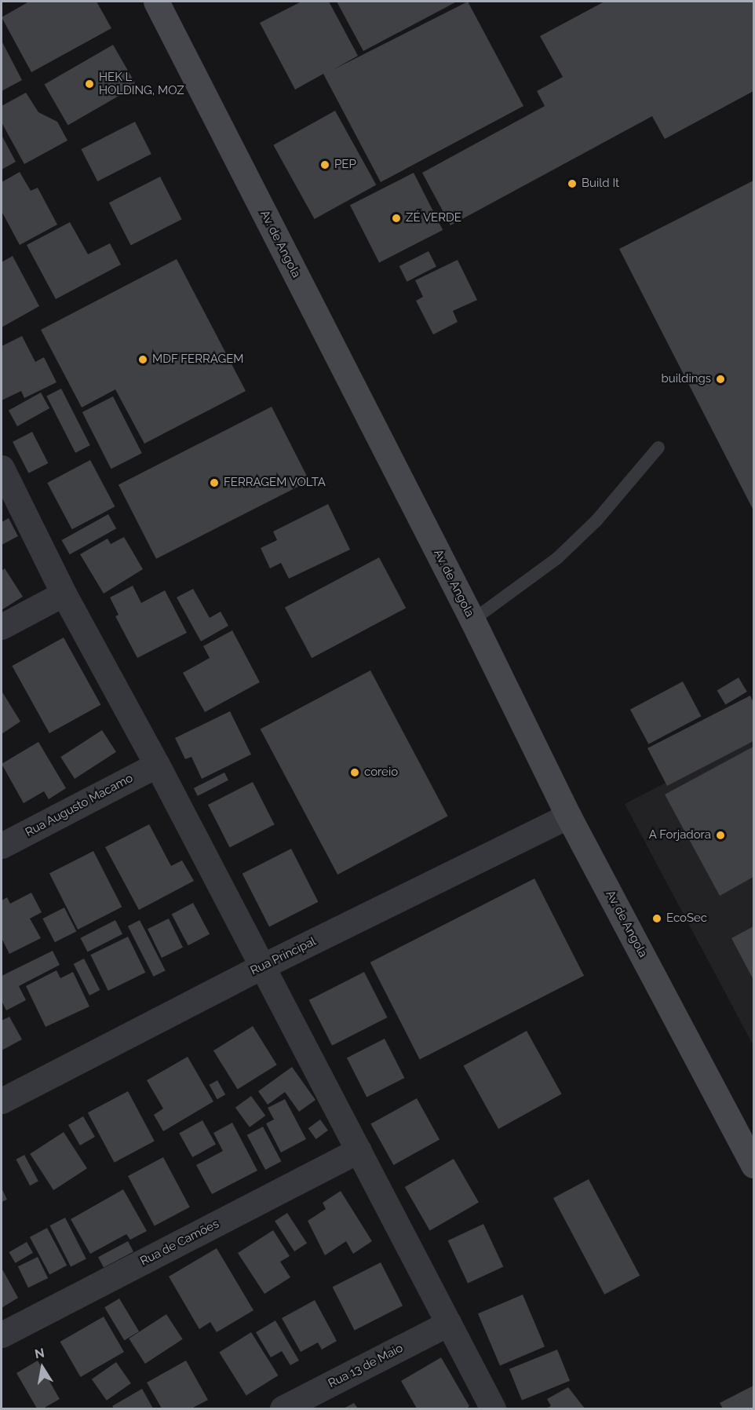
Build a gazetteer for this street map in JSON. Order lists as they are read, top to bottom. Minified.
{"streets":{"main road":["Av. de Angola"],"street":["Rua Augusto Macamo","Rua Principal","Rua de Camões","Rua 13 de Maio"]},"crossings":[["Av. de Angola","Rua Principal"]],"places":["HEK L HOLDING, MOZ","PEP","Build It","ZÉ VERDE","MDF FERRAGEM","buildings","FERRAGEM VOLTA","coreio","A Forjadora","EcoSec"],"north":"top"}
